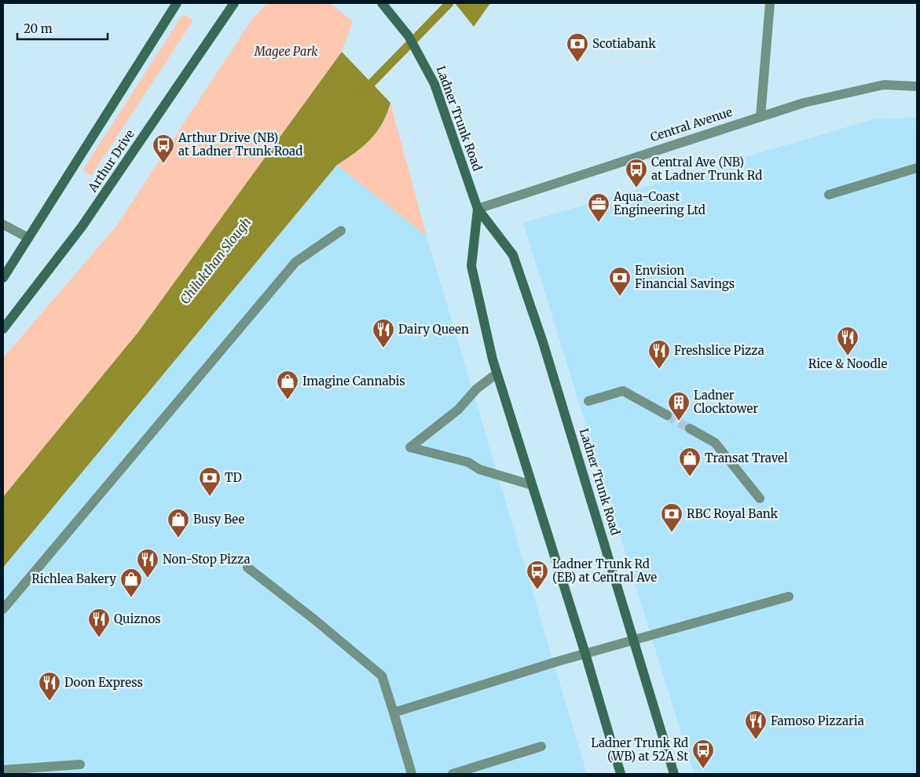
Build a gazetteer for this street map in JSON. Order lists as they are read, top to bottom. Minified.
{"streets":{"main road":["Ladner Trunk Road","Arthur Drive"],"street":["Central Avenue"]},"crossings":[["Ladner Trunk Road","Central Avenue"]],"water":["Chilukthan Slough"],"parks":["Magee Park"],"places":{"bank":["Scotiabank","Envision Financial Savings","TD","RBC Royal Bank"],"bus stop":["Arthur Drive (NB) at Ladner Trunk Road","Central Ave (NB) at Ladner Trunk Rd","Ladner Trunk Rd (EB) at Central Ave","Ladner Trunk Rd (WB) at 52A St"],"office":["Aqua-Coast Engineering Ltd"],"restaurant":["Dairy Queen","Rice & Noodle","Freshslice Pizza","Non-Stop Pizza","Quiznos","Doon Express","Famoso Pizzaria"],"shop":["Imagine Cannabis","Transat Travel","Busy Bee","Richlea Bakery"],"building":["Ladner Clocktower"]},"scale_bar":"20 m"}
